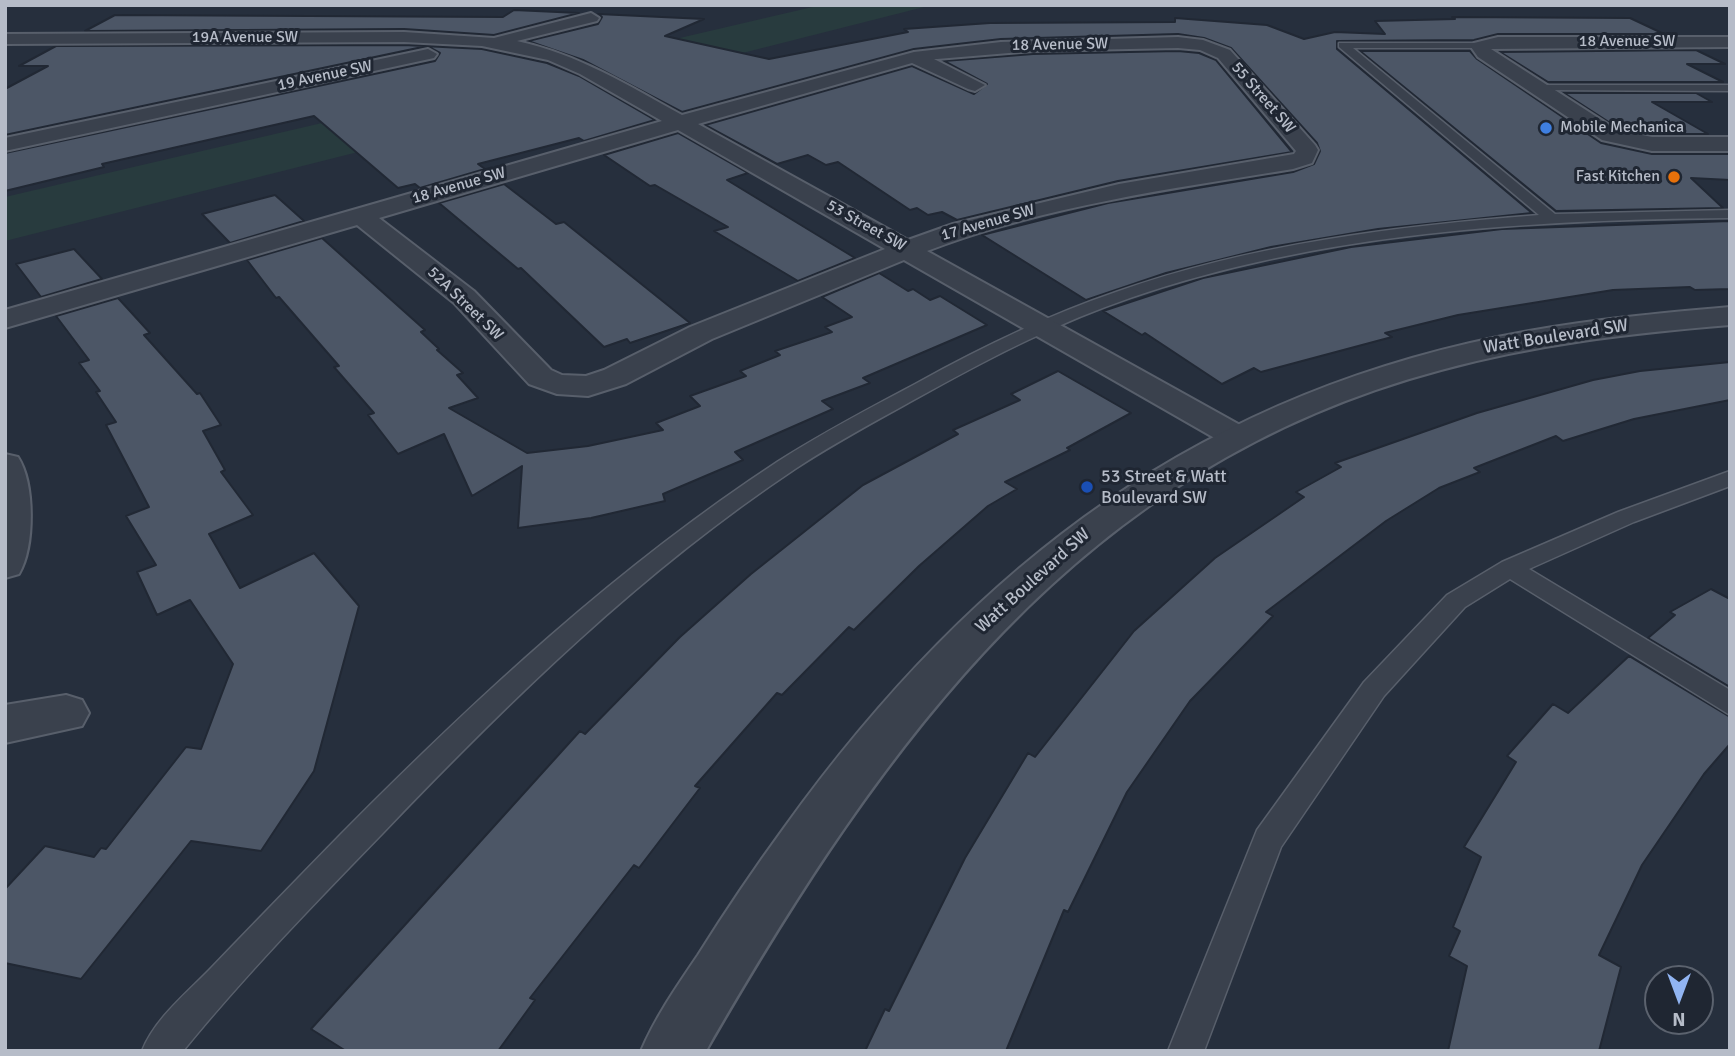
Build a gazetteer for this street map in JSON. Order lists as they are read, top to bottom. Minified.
{"streets":{"street":["19A Avenue SW","18 Avenue SW","19 Avenue SW","55 Street SW","17 Avenue SW","53 Street SW","52A Street SW","Watt Boulevard SW"]},"crossings":[["19A Avenue SW","19 Avenue SW"],["19A Avenue SW","53 Street SW"],["18 Avenue SW","55 Street SW"],["18 Avenue SW","53 Street SW"],["18 Avenue SW","52A Street SW"],["19 Avenue SW","53 Street SW"],["55 Street SW","17 Avenue SW"],["17 Avenue SW","53 Street SW"],["17 Avenue SW","52A Street SW"],["53 Street SW","Watt Boulevard SW"]],"places":["Mobile Mechanica","Fast Kitchen","53 Street & Watt Boulevard SW"],"north":"bottom"}
